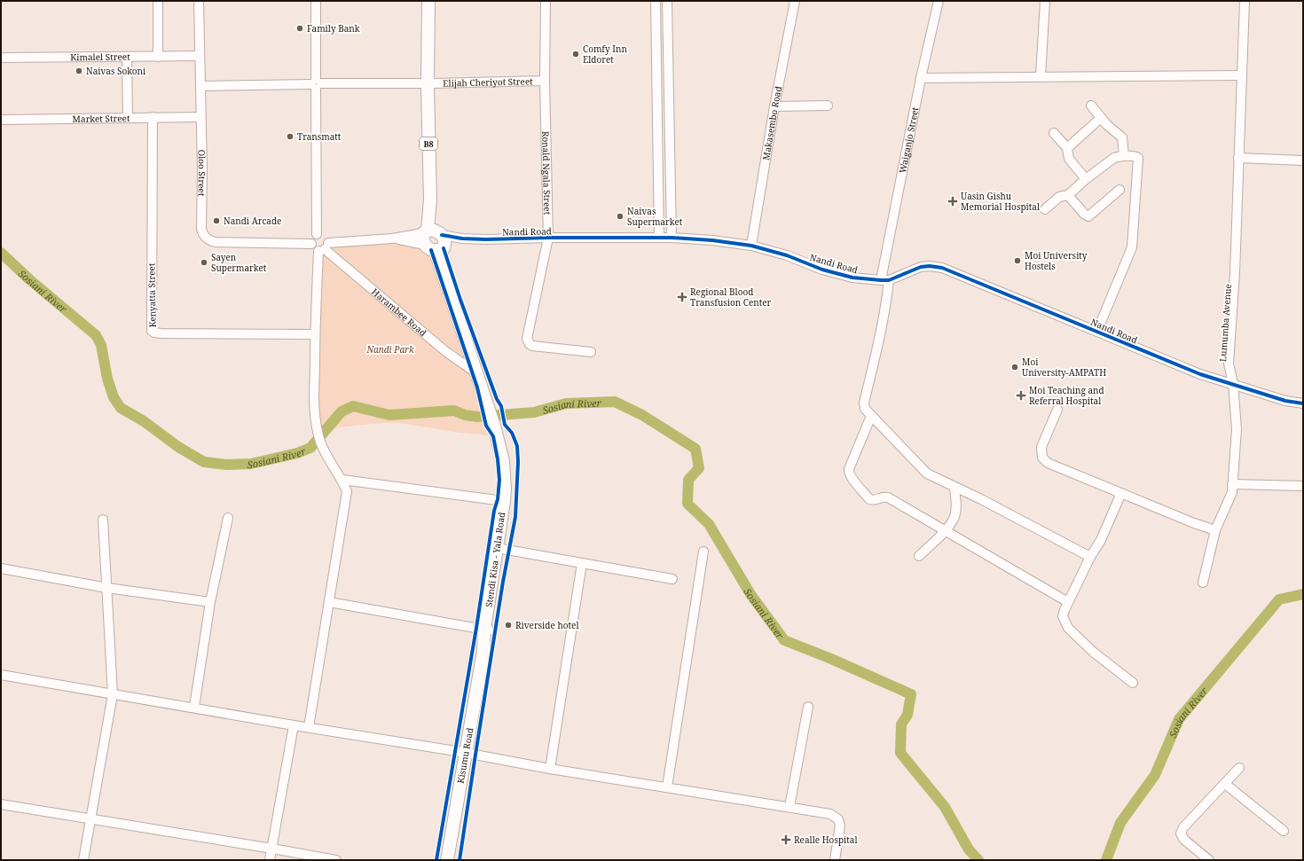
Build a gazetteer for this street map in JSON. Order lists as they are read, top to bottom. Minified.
{"streets":{"highway":["B8","Stendi Kisa - Yala Road","Kisumu Road"],"street":["Kimalel Street","Elijah Cheriyot Street","Market Street","Makasembo Road","Waiganjo Street","Oloo Street","Ronald Ngala Street","Nandi Road","Kenyatta Street","Harambee Road","Lumumba Avenue"]},"crossings":[["Kimalel Street","Oloo Street"],["Elijah Cheriyot Street","Oloo Street"],["Elijah Cheriyot Street","Ronald Ngala Street"],["Elijah Cheriyot Street","Stendi Kisa - Yala Road"],["Market Street","Oloo Street"],["Market Street","Kenyatta Street"],["Makasembo Road","Nandi Road"],["Waiganjo Street","Nandi Road"],["B8","Nandi Road"],["B8","Harambee Road"],["B8","Stendi Kisa - Yala Road"],["Oloo Street","Nandi Road"],["Oloo Street","Harambee Road"],["Ronald Ngala Street","Nandi Road"],["Nandi Road","Harambee Road"],["Nandi Road","Lumumba Avenue"],["Nandi Road","Stendi Kisa - Yala Road"],["Stendi Kisa - Yala Road","Kisumu Road"]],"water":["Sosiani River"],"parks":["Nandi Park"],"places":{"other":["Family Bank","Comfy Inn Eldoret","Naivas Sokoni","Transmatt","Naivas Supermarket","Nandi Arcade","Moi University Hostels","Sayen Supermarket","Moi University-AMPATH","Riverside hotel"],"health":["Uasin Gishu Memorial Hospital","Regional Blood Transfusion Center","Moi Teaching and Referral Hospital","Realle Hospital"]}}
